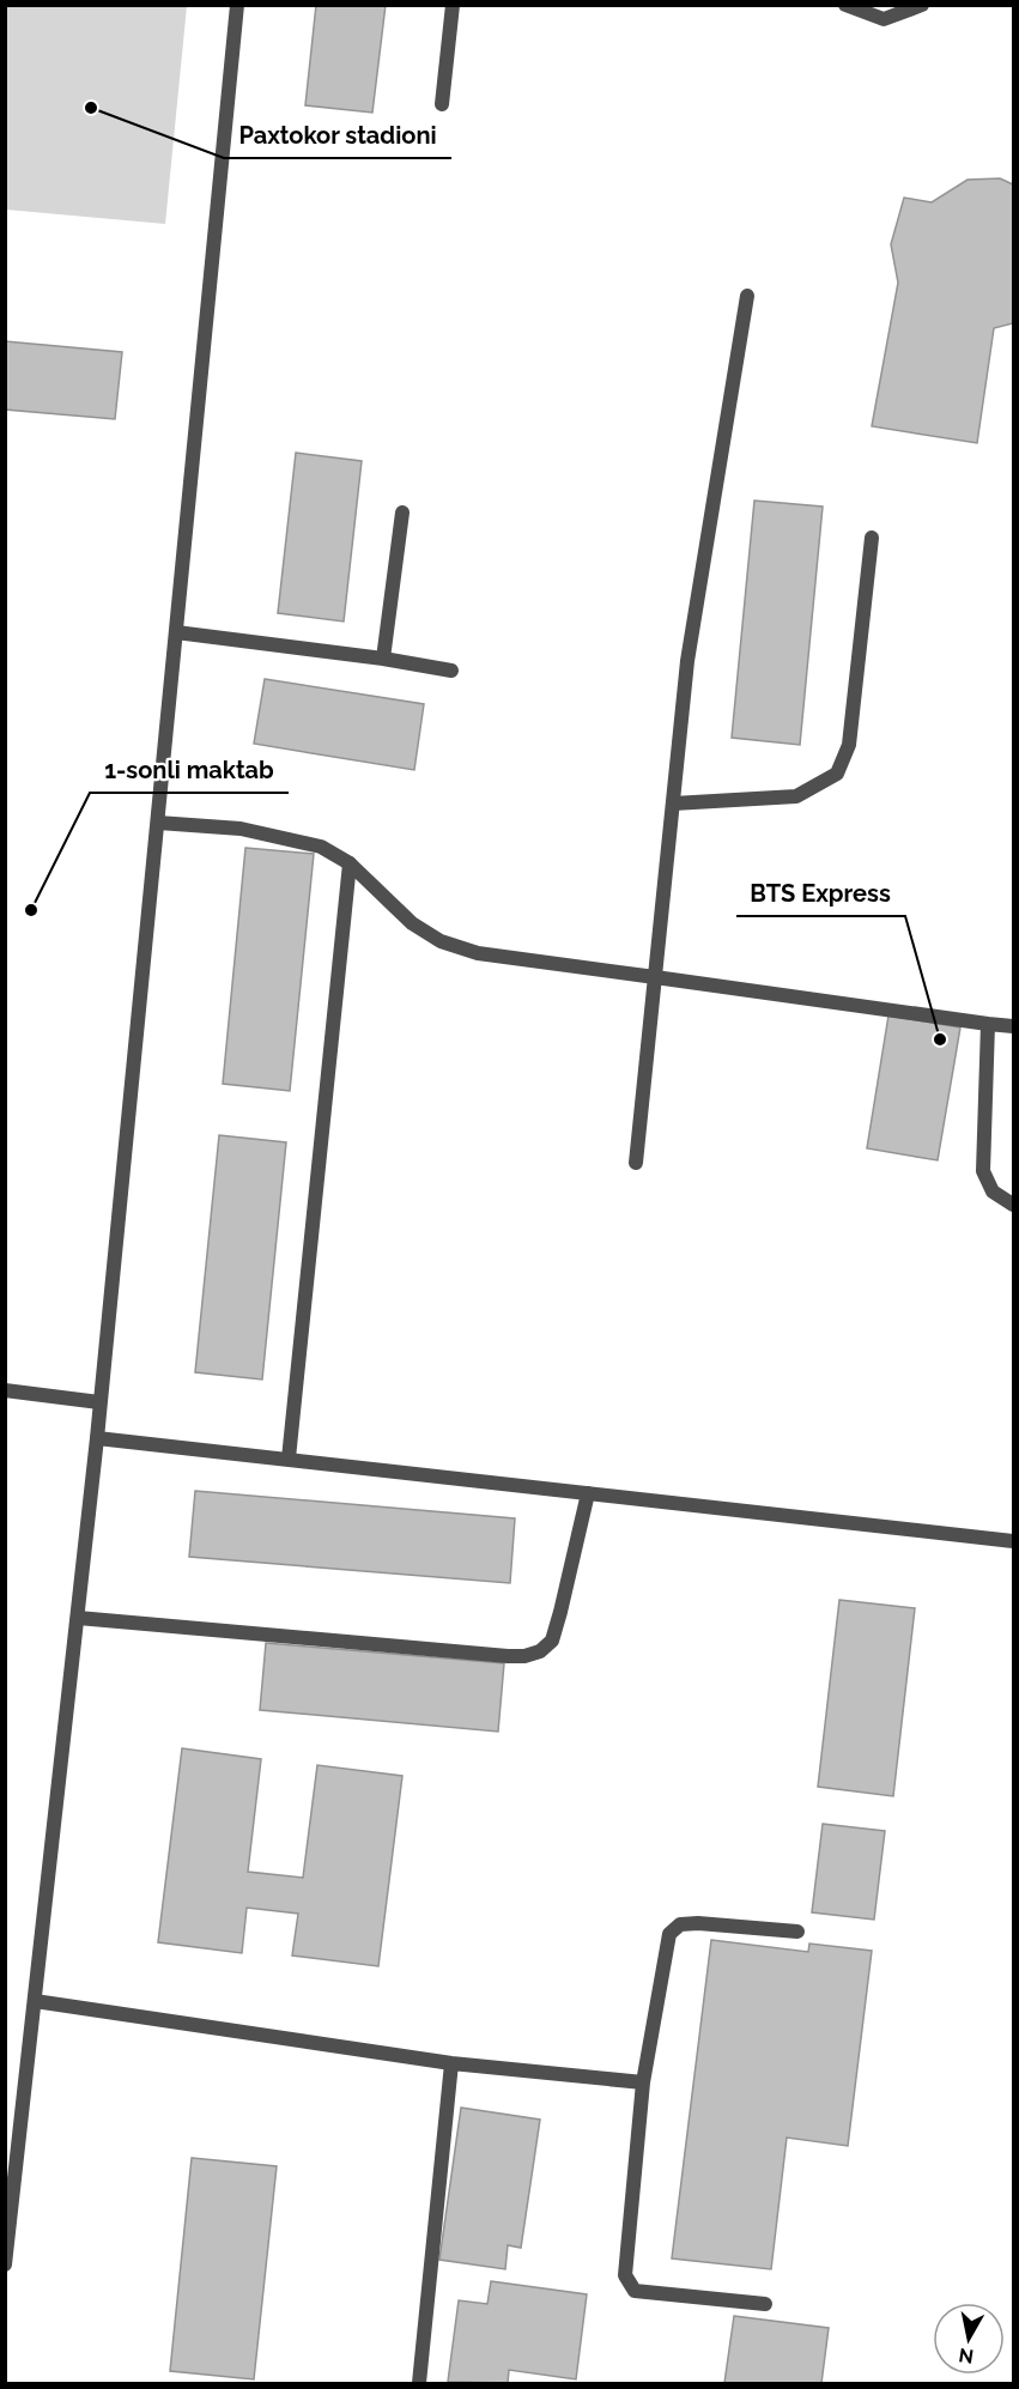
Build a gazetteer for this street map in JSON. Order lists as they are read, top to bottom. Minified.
{"places":["Paxtokor stadioni","1-sonli maktab","BTS Express"],"north":"bottom"}
